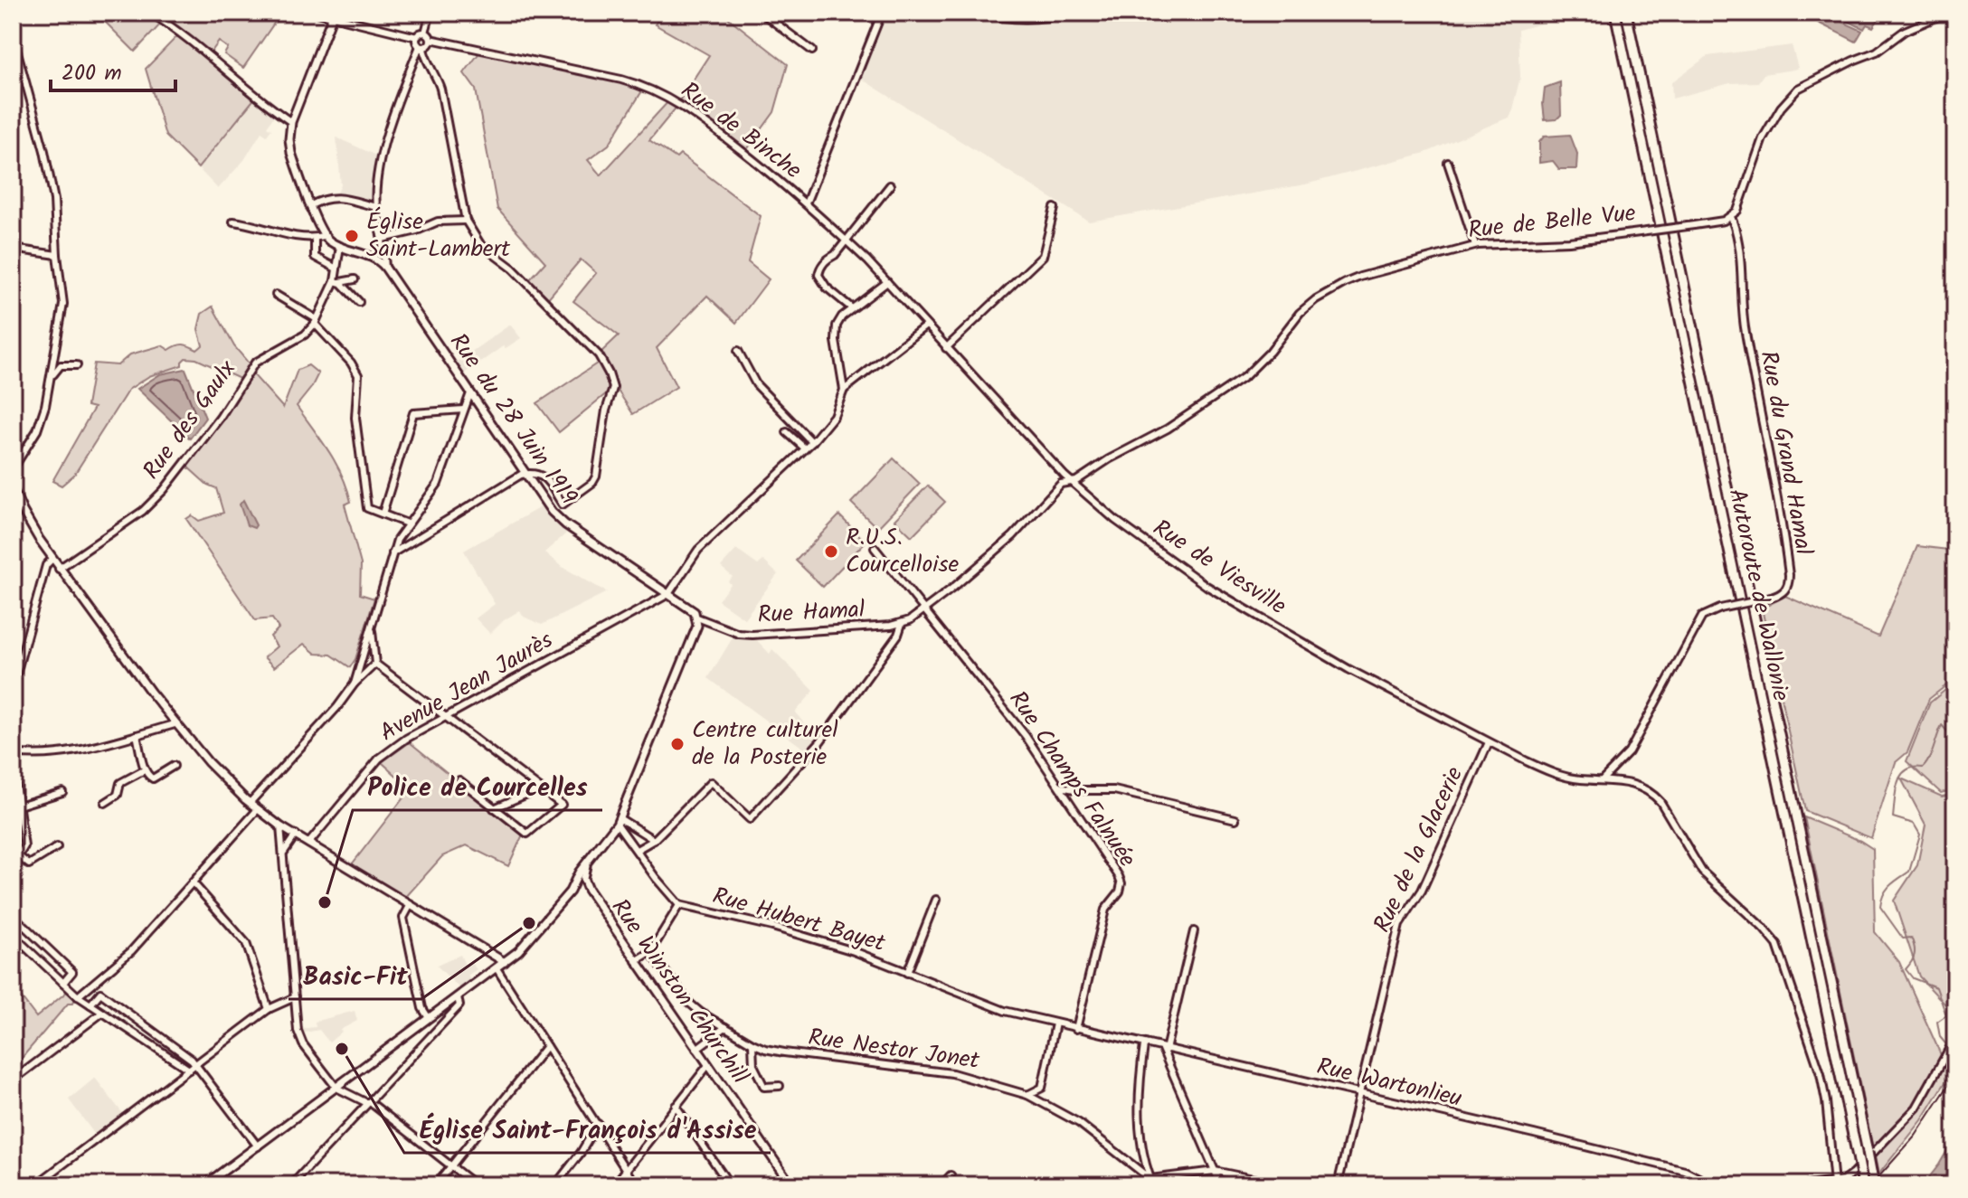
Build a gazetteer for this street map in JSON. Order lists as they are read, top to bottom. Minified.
{"streets":{"highway":["Autoroute de Wallonie"],"main road":["Rue du 28 Juin 1919","Rue Winston Churchill"],"street":["Rue de Binche","Rue de Belle Vue","Rue des Gaulx","Rue du Grand Hamal","Rue de Viesville","Rue Hamal","Avenue Jean Jaurès","Rue Champs Falnuée","Rue de la Glacerie","Rue Hubert Bayet","Rue Nestor Jonet","Rue Wartonlieu"]},"crossings":[["Rue de Binche","Rue de Viesville"],["Rue de Belle Vue","Rue du Grand Hamal"],["Rue de Belle Vue","Rue de Viesville"],["Rue de Belle Vue","Rue Hamal"],["Rue du 28 Juin 1919","Rue Hamal"],["Rue du 28 Juin 1919","Avenue Jean Jaurès"],["Rue du Grand Hamal","Rue de Viesville"],["Rue de Viesville","Rue Hamal"],["Rue de Viesville","Rue de la Glacerie"],["Rue Hamal","Rue Champs Falnuée"],["Rue Champs Falnuée","Rue Wartonlieu"],["Rue de la Glacerie","Rue Wartonlieu"],["Rue Hubert Bayet","Rue Wartonlieu"]],"places":["Église Saint-Lambert","R.U.S. Courcelloise","Centre culturel de la Posterie","Police de Courcelles","Basic-Fit","Église Saint-François d'Assise"],"scale_bar":"200 m"}
